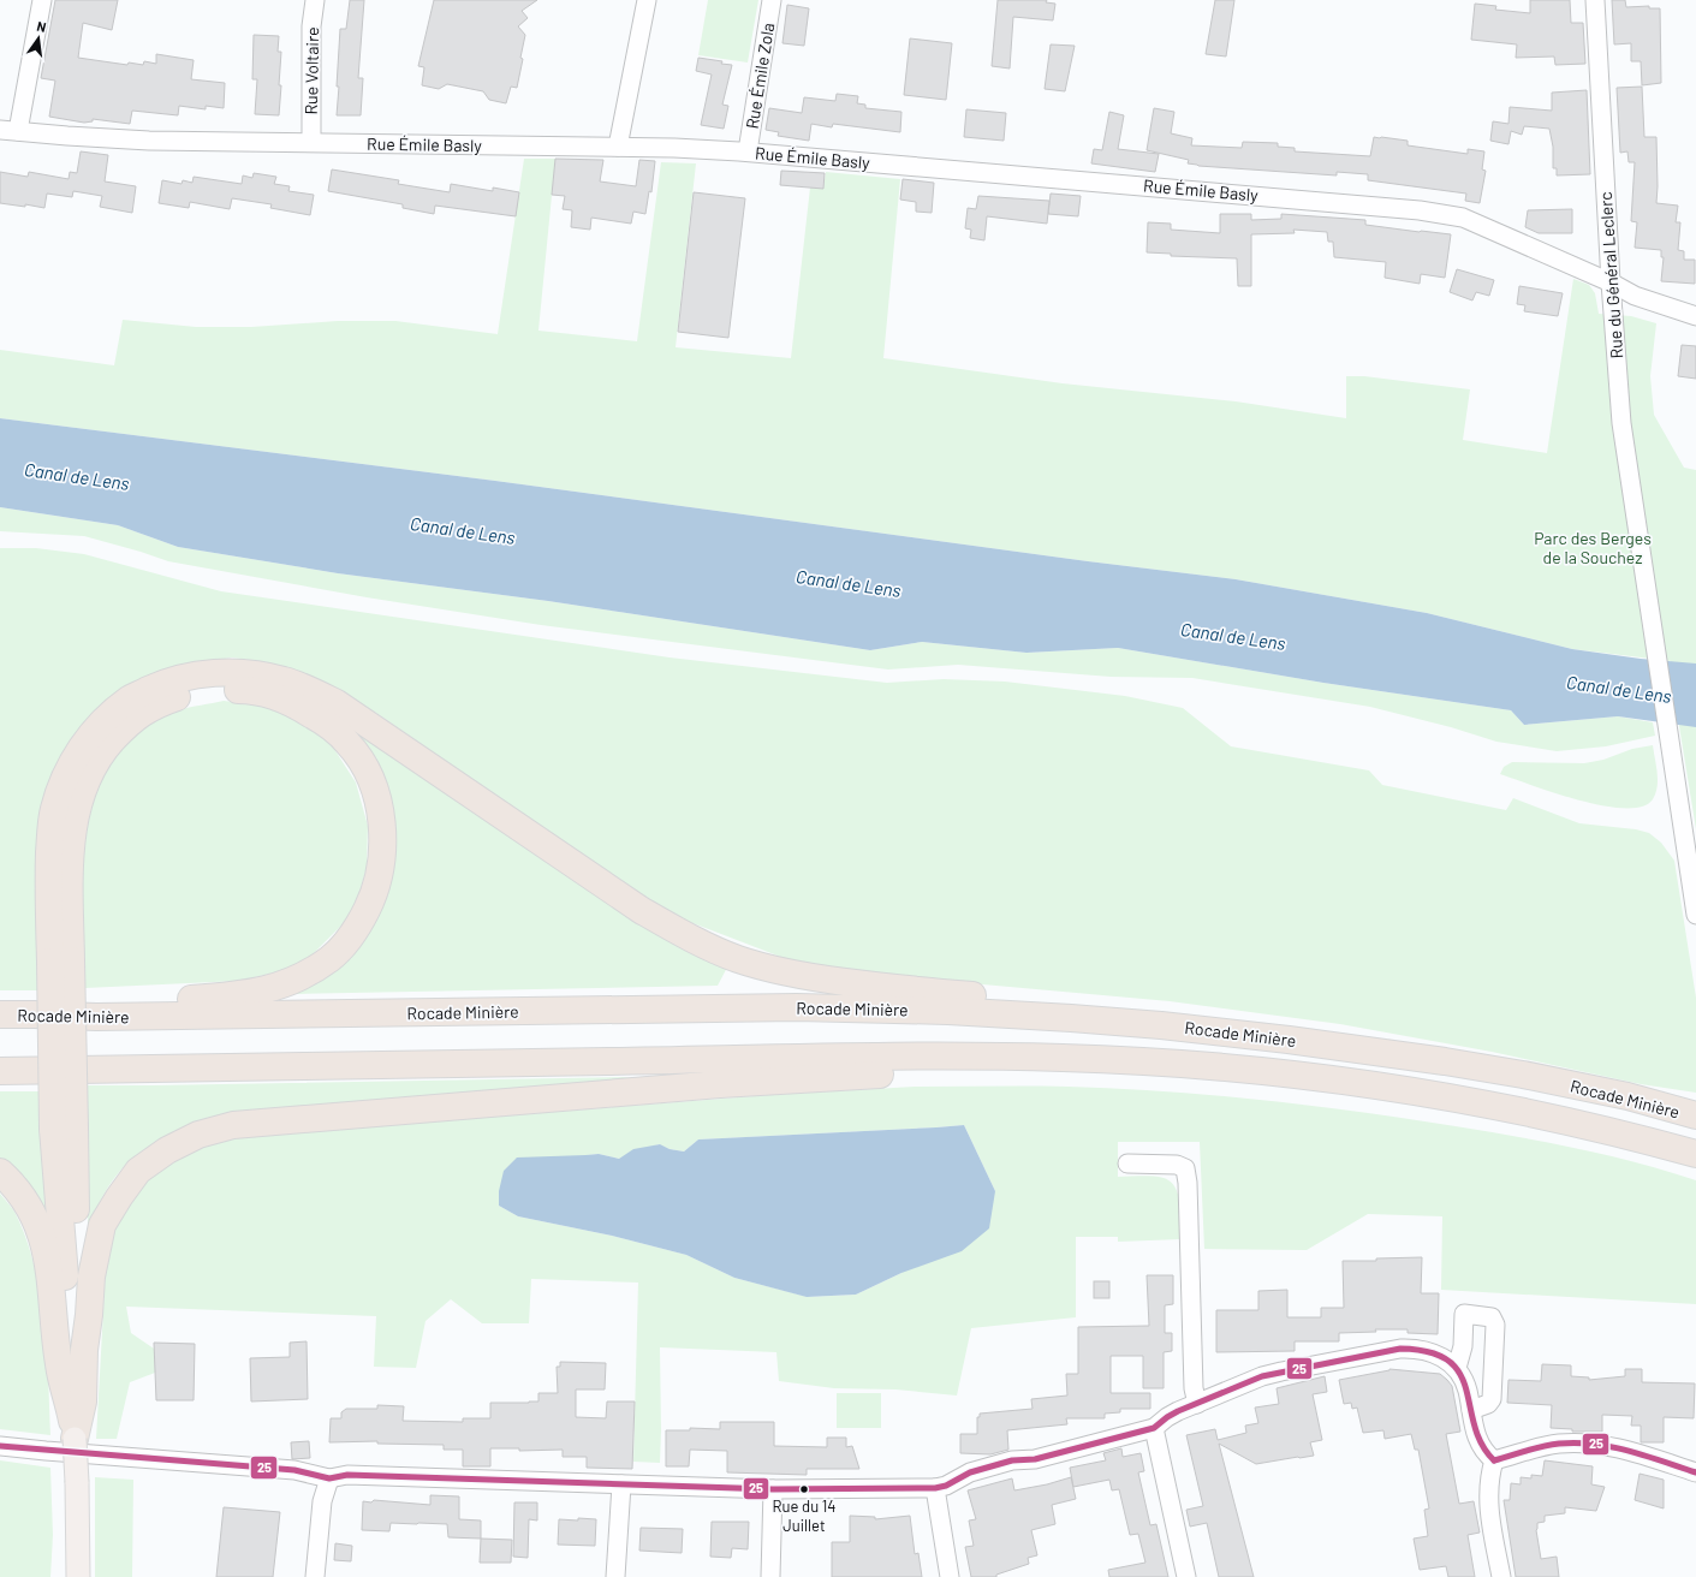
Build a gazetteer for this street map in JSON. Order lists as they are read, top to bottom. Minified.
{"streets":{"highway":["Rocade Minière"],"street":["Rue Voltaire","Rue Émile Zola","Rue Émile Basly","Rue du Général Leclerc"]},"crossings":[["Rue Voltaire","Rue Émile Basly"],["Rue Émile Zola","Rue Émile Basly"],["Rue Émile Basly","Rue du Général Leclerc"]],"water":["Canal de Lens"],"parks":["Parc des Berges de la Souchez"],"places":["Rue du 14 Juillet"],"lines":["transit line 25"],"north":"top"}
